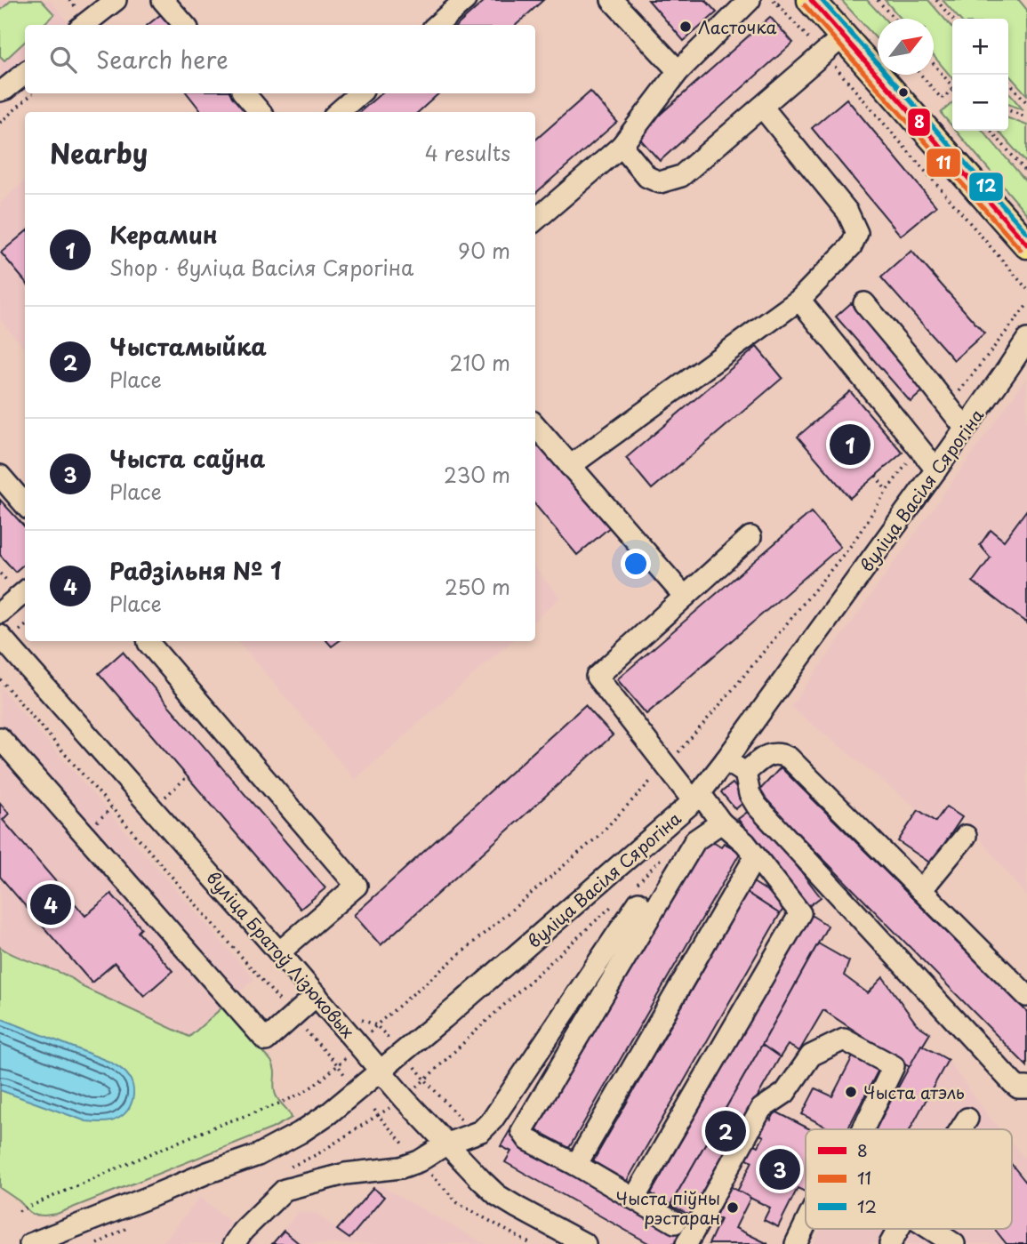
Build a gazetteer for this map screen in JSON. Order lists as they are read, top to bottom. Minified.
{"streets":{"street":["вуліца Васіля Сярогіна","вуліца Братоў Лізюковых"]},"crossings":[["вуліца Васіля Сярогіна","вуліца Братоў Лізюковых"]],"places":["Ласточка","Чыста атэль","Чыста піўны рэстаран"],"lines":["transit line 8","transit line 12","transit line 11"],"legend":["8","11","12"],"north":"top right","page":{"map_buttons":["+","−"],"search":"Search here","heading":["Nearby","4 results"],"list":[{"mark":"1","name":"Керамин","note":"Shop · вуліца Васіля Сярогіна","value":"90 m"},{"mark":"2","name":"Чыстамыйка","note":"Place","value":"210 m"},{"mark":"3","name":"Чыста саўна","note":"Place","value":"230 m"},{"mark":"4","name":"Радзільня № 1","note":"Place","value":"250 m"}],"pins":["1","4","2","3"]}}
